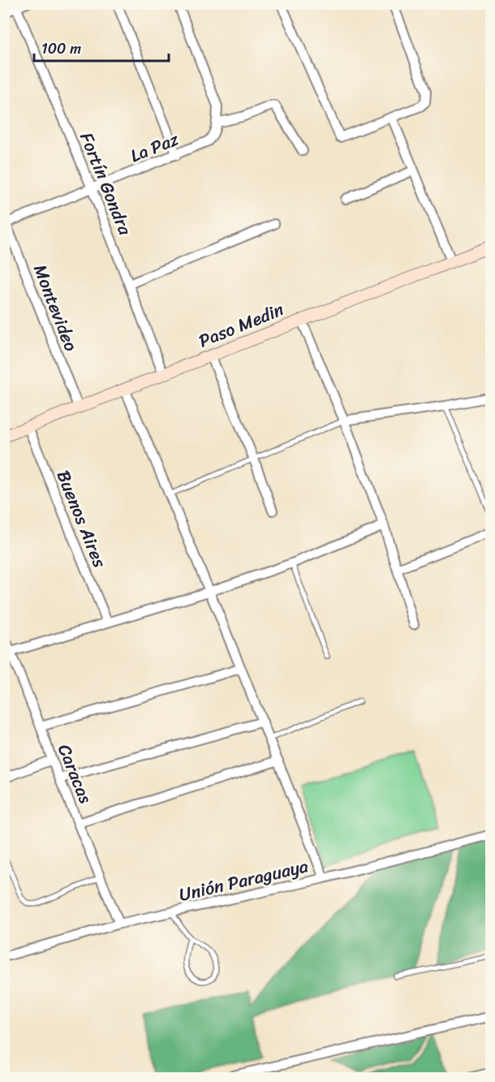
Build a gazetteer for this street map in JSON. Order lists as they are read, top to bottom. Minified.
{"streets":{"street":["La Paz","Fortín Gondra","Montevideo","Paso Medin","Buenos Aires","Caracas","Unión Paraguaya"]},"crossings":[["La Paz","Fortín Gondra"],["La Paz","Montevideo"],["Fortín Gondra","Paso Medin"],["Montevideo","Paso Medin"],["Paso Medin","Buenos Aires"],["Caracas","Unión Paraguaya"]],"scale_bar":"100 m"}
